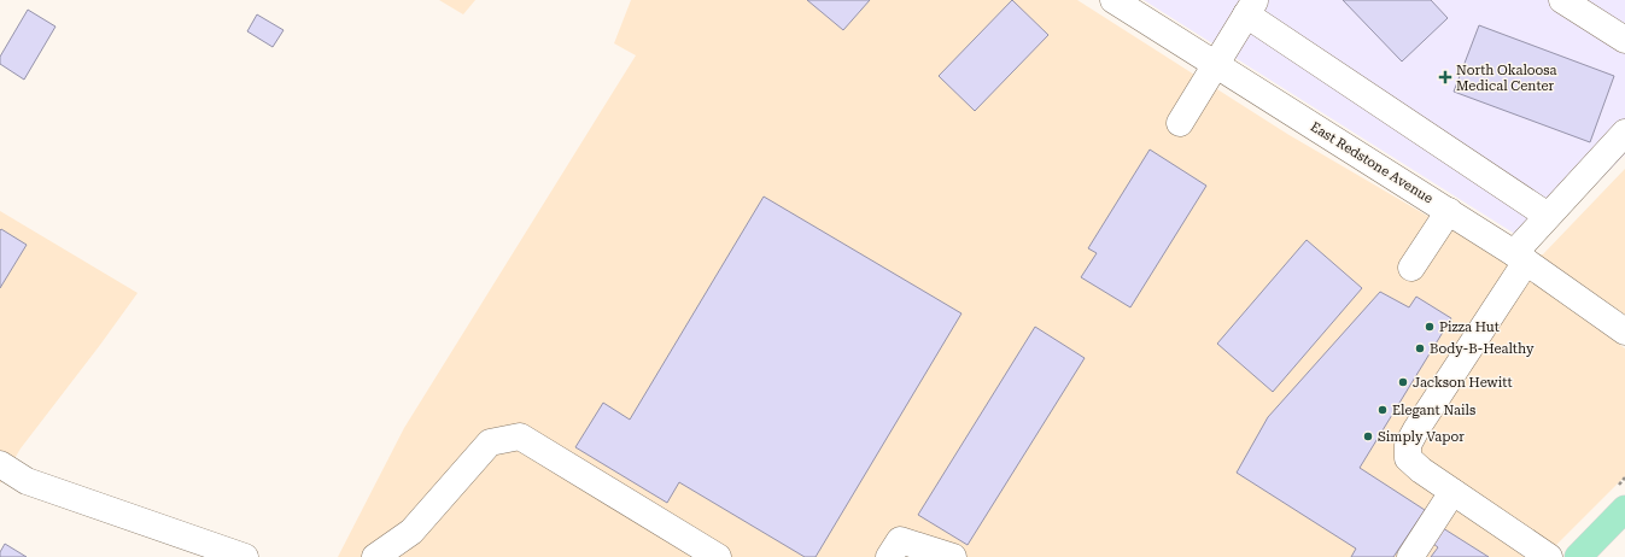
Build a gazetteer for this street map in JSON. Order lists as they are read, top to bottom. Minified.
{"streets":{"street":["East Redstone Avenue"]},"places":{"health":["North Okaloosa Medical Center"],"other":["Pizza Hut","Body-B-Healthy","Jackson Hewitt","Elegant Nails","Simply Vapor"]}}
